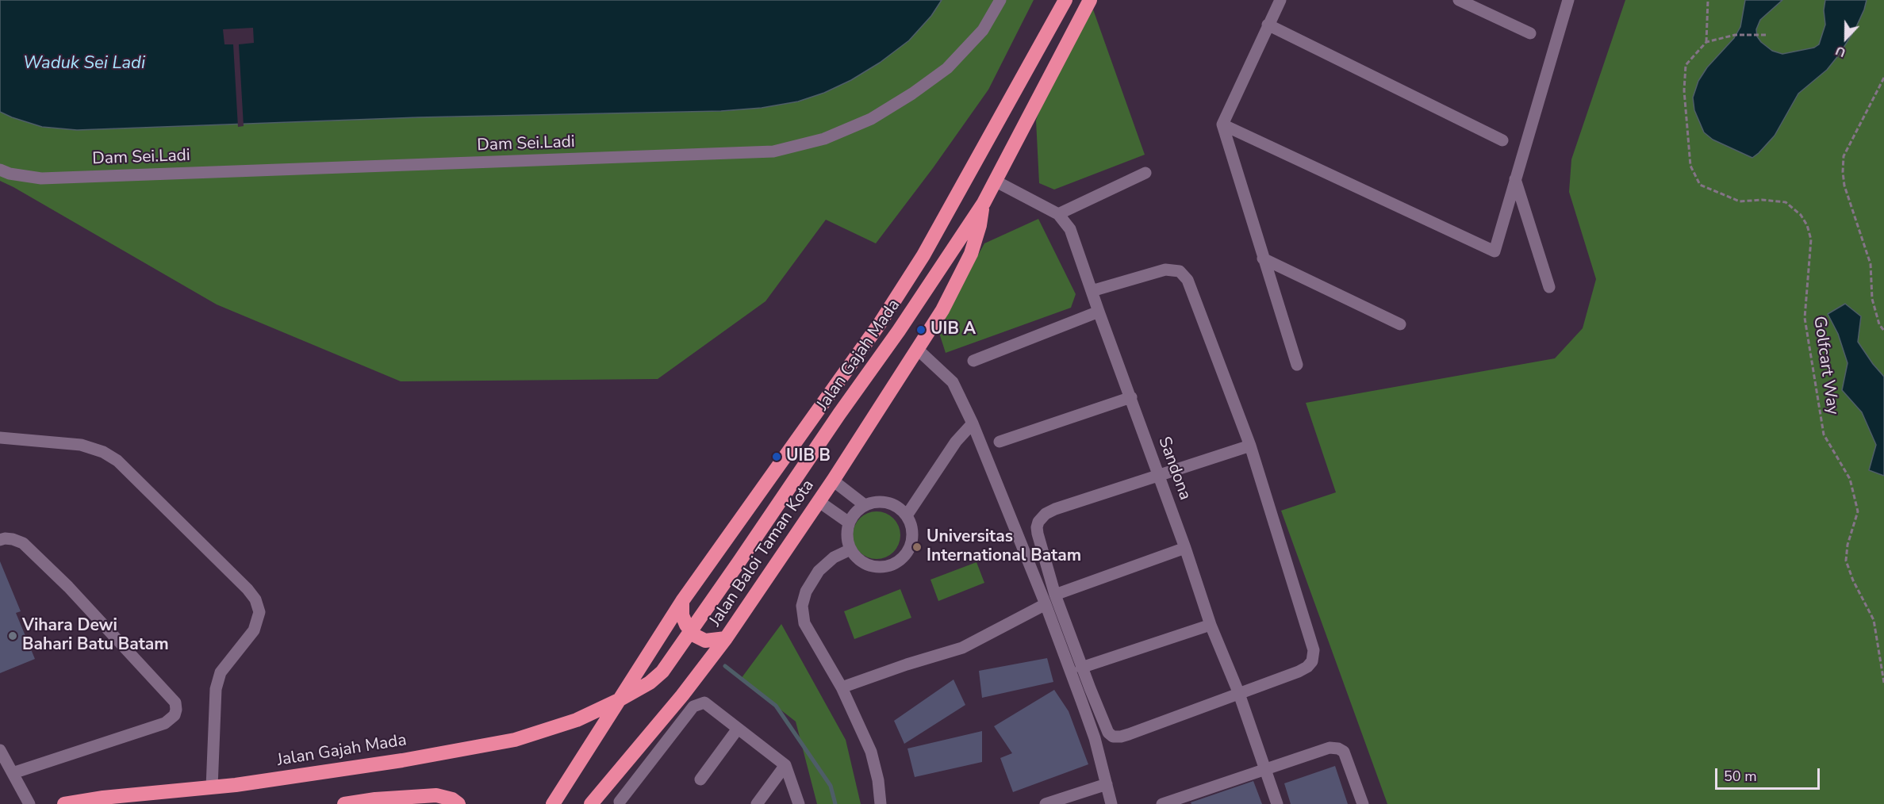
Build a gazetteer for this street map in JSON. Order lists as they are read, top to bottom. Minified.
{"streets":{"highway":["Jalan Gajah Mada","Jalan Baloi Taman Kota"],"street":["Dam Sei.Ladi","Sandona"],"path":["Golfcart Way"]},"crossings":[["Jalan Gajah Mada","Sandona"],["Jalan Gajah Mada","Jalan Baloi Taman Kota"]],"water":["Waduk Sei Ladi"],"places":["UIB A","UIB B","Universitas International Batam","Vihara Dewi Bahari Batu Batam"],"scale_bar":"50 m","north":"bottom"}
